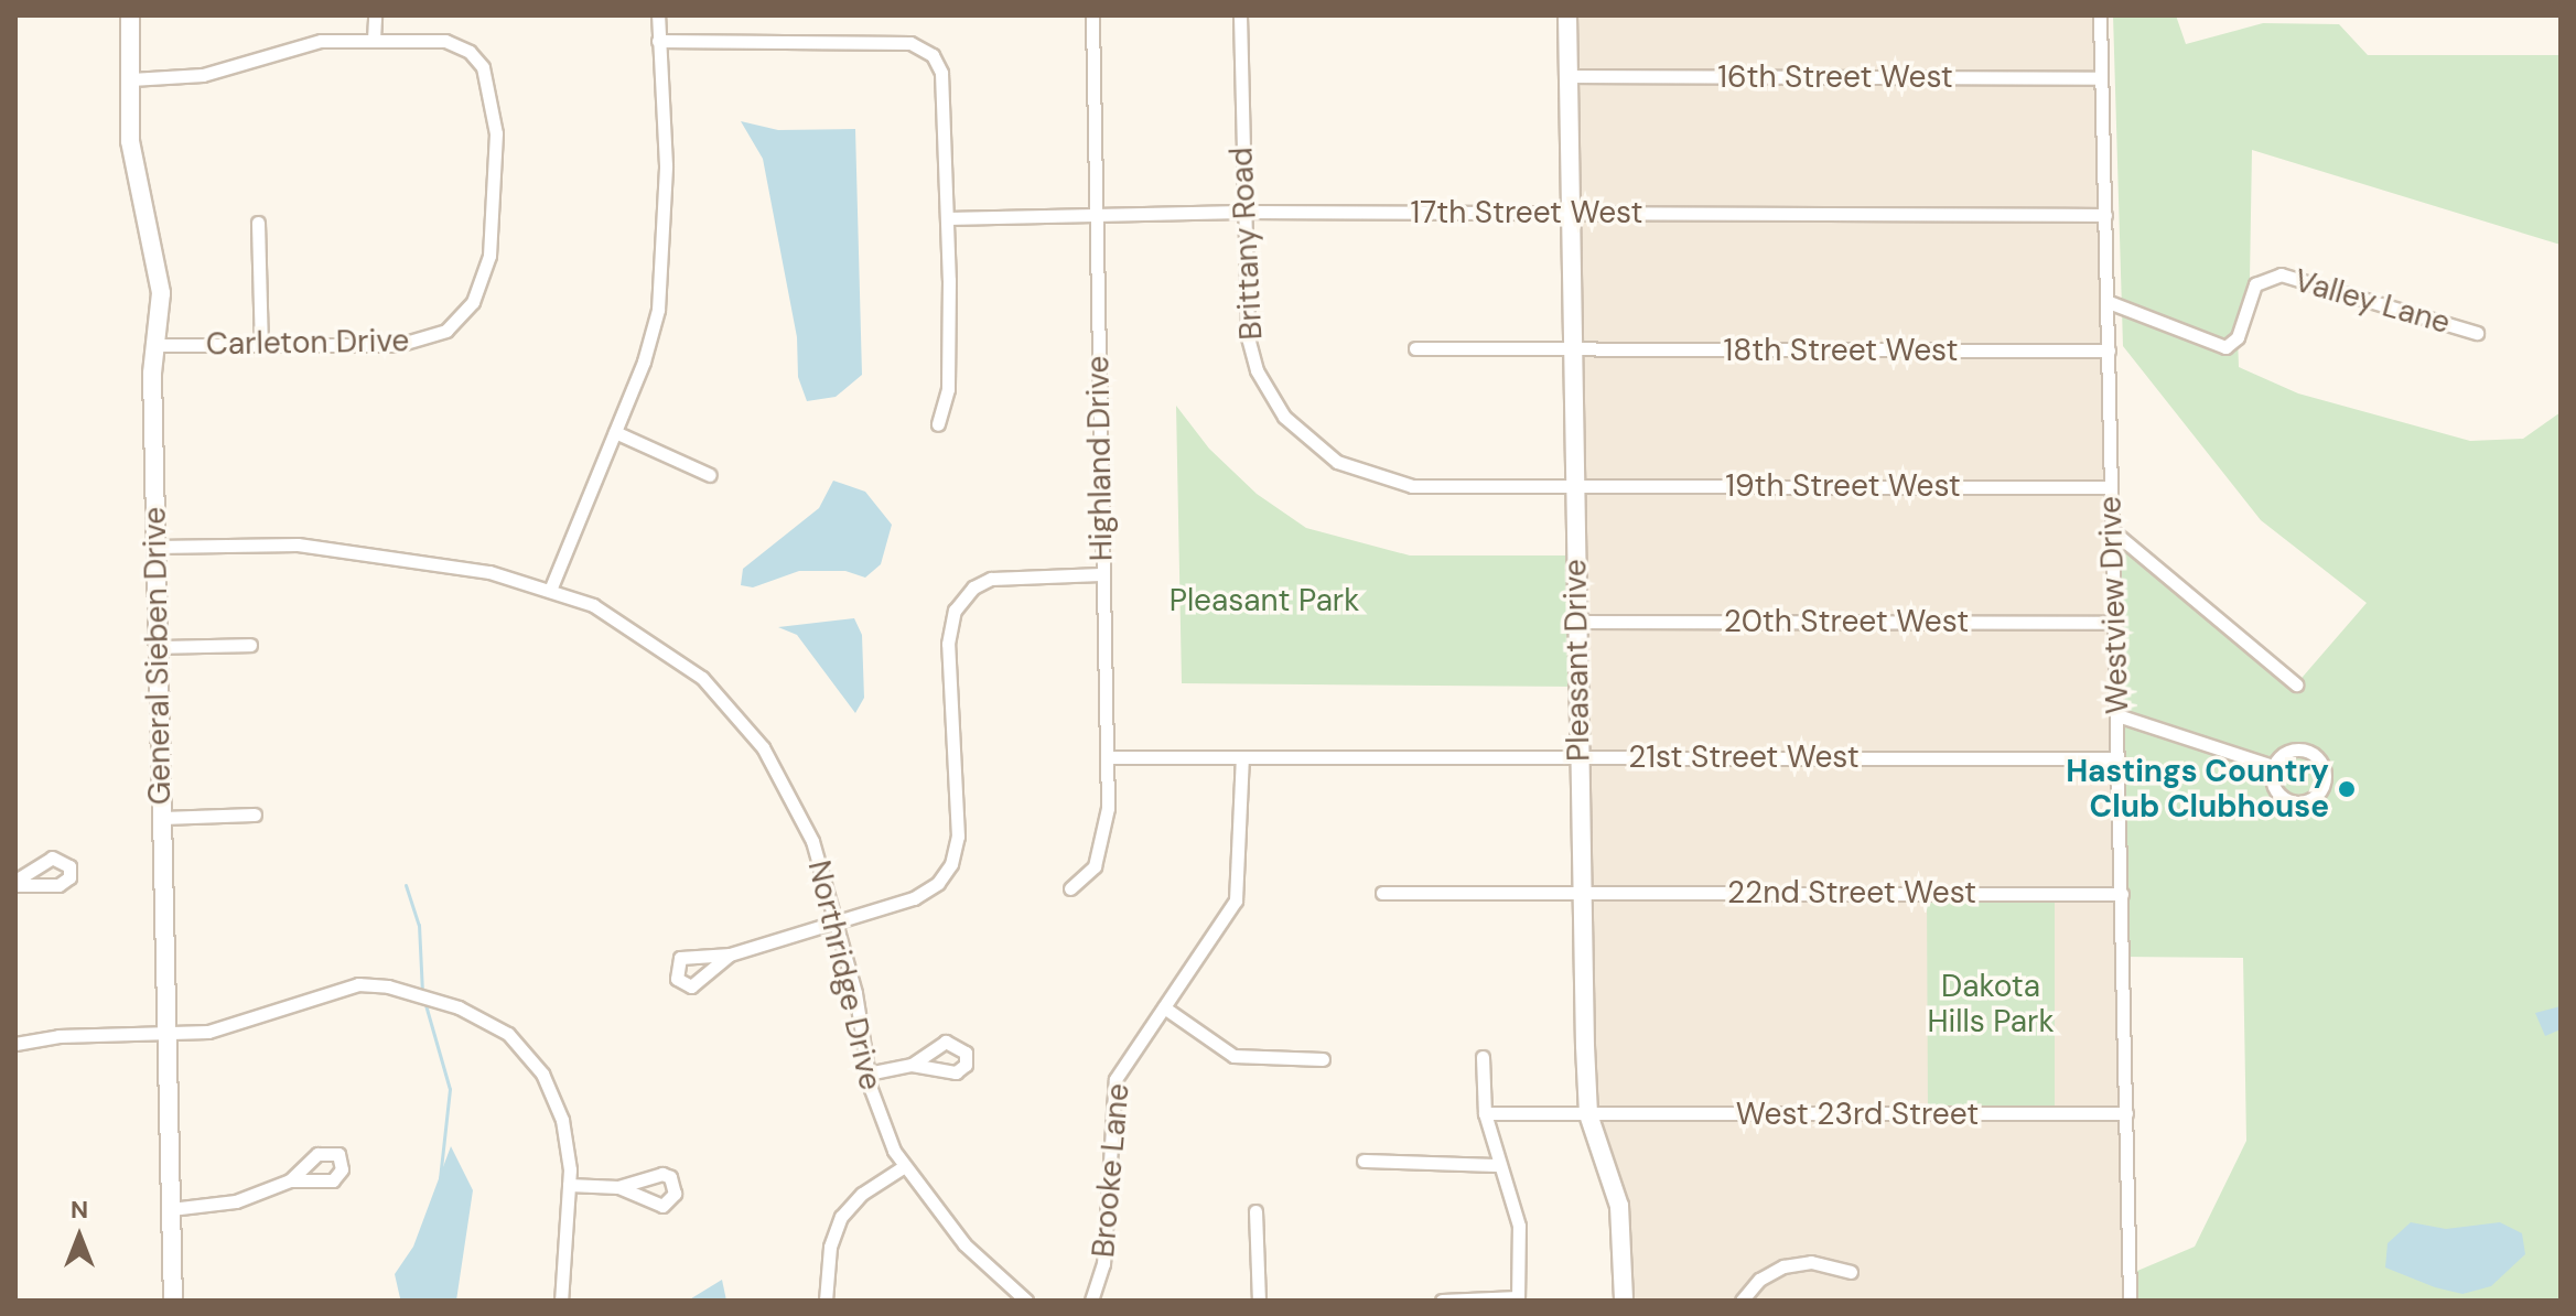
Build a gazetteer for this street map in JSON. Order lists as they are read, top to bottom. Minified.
{"streets":{"street":["16th Street West","17th Street West","Brittany Road","Valley Lane","Carleton Drive","18th Street West","Highland Drive","19th Street West","Westview Drive","20th Street West","General Sieben Drive","Pleasant Drive","21st Street West","22nd Street West","Northridge Drive","West 23rd Street","Brooke Lane"]},"crossings":[["16th Street West","Westview Drive"],["16th Street West","Pleasant Drive"],["17th Street West","Brittany Road"],["17th Street West","Highland Drive"],["17th Street West","Westview Drive"],["17th Street West","Pleasant Drive"],["Brittany Road","19th Street West"],["Brittany Road","Pleasant Drive"],["Valley Lane","Westview Drive"],["Carleton Drive","General Sieben Drive"],["18th Street West","Westview Drive"],["18th Street West","Pleasant Drive"],["Highland Drive","21st Street West"],["19th Street West","Westview Drive"],["19th Street West","Pleasant Drive"],["Westview Drive","20th Street West"],["Westview Drive","21st Street West"],["Westview Drive","22nd Street West"],["Westview Drive","West 23rd Street"],["20th Street West","Pleasant Drive"],["General Sieben Drive","Northridge Drive"],["Pleasant Drive","21st Street West"],["Pleasant Drive","22nd Street West"],["Pleasant Drive","West 23rd Street"],["21st Street West","Brooke Lane"]],"parks":["Pleasant Park","Dakota Hills Park"],"places":["Hastings Country Club Clubhouse"],"north":"top"}
